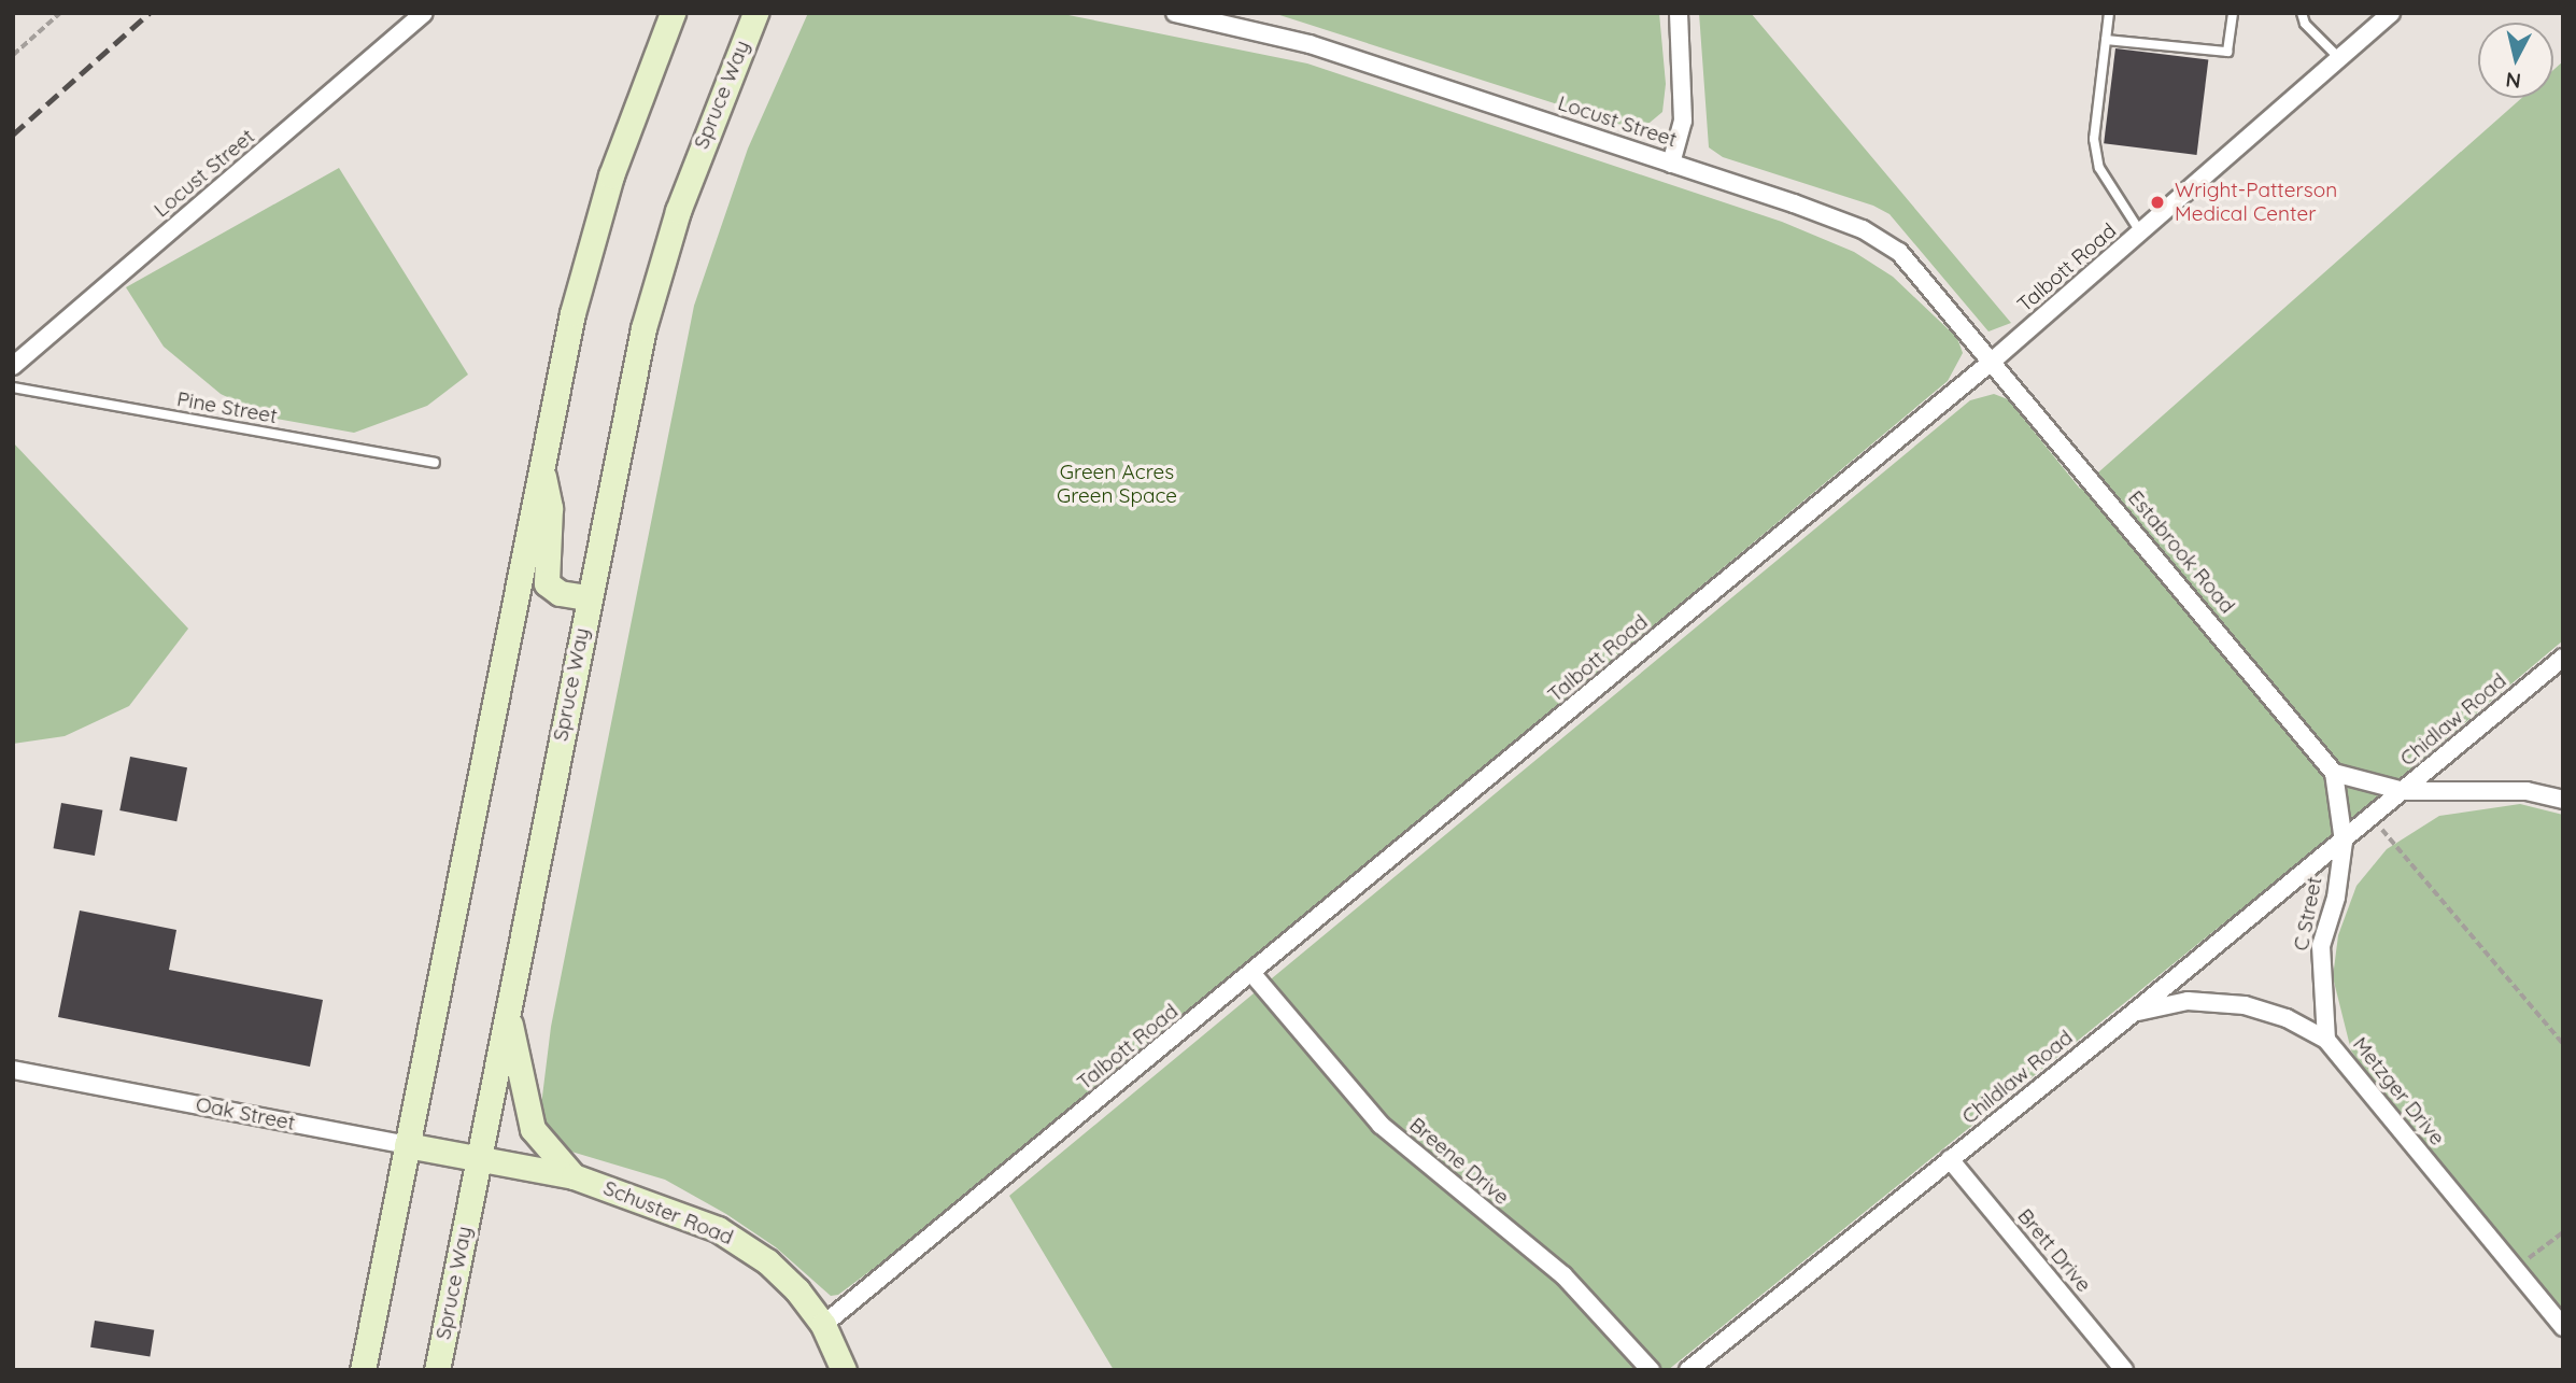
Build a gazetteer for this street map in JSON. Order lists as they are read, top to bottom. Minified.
{"streets":{"street":["Spruce Way","Locust Street","Talbott Road","Estabrook Road","Chidlaw Road","C Street","Childlaw Road","Metzger Drive","Oak Street","Breene Drive","Schuster Road","Brett Drive"],"lane":["Pine Street"]},"crossings":[["Spruce Way","Oak Street"],["Spruce Way","Schuster Road"],["Locust Street","Talbott Road"],["Locust Street","Estabrook Road"],["Talbott Road","Estabrook Road"],["Talbott Road","Breene Drive"],["Talbott Road","Schuster Road"],["Chidlaw Road","Childlaw Road"],["C Street","Childlaw Road"],["C Street","Metzger Drive"],["Childlaw Road","Metzger Drive"],["Childlaw Road","Brett Drive"],["Oak Street","Schuster Road"]],"parks":["Green Acres Green Space"],"places":["Wright-Patterson Medical Center"],"north":"bottom"}
